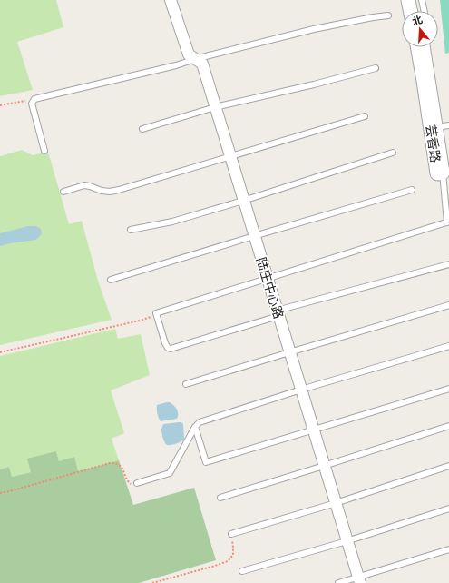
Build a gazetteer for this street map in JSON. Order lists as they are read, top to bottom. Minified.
{"streets":{"street":["芸香路","陆庄中心路"]},"north":"top"}
